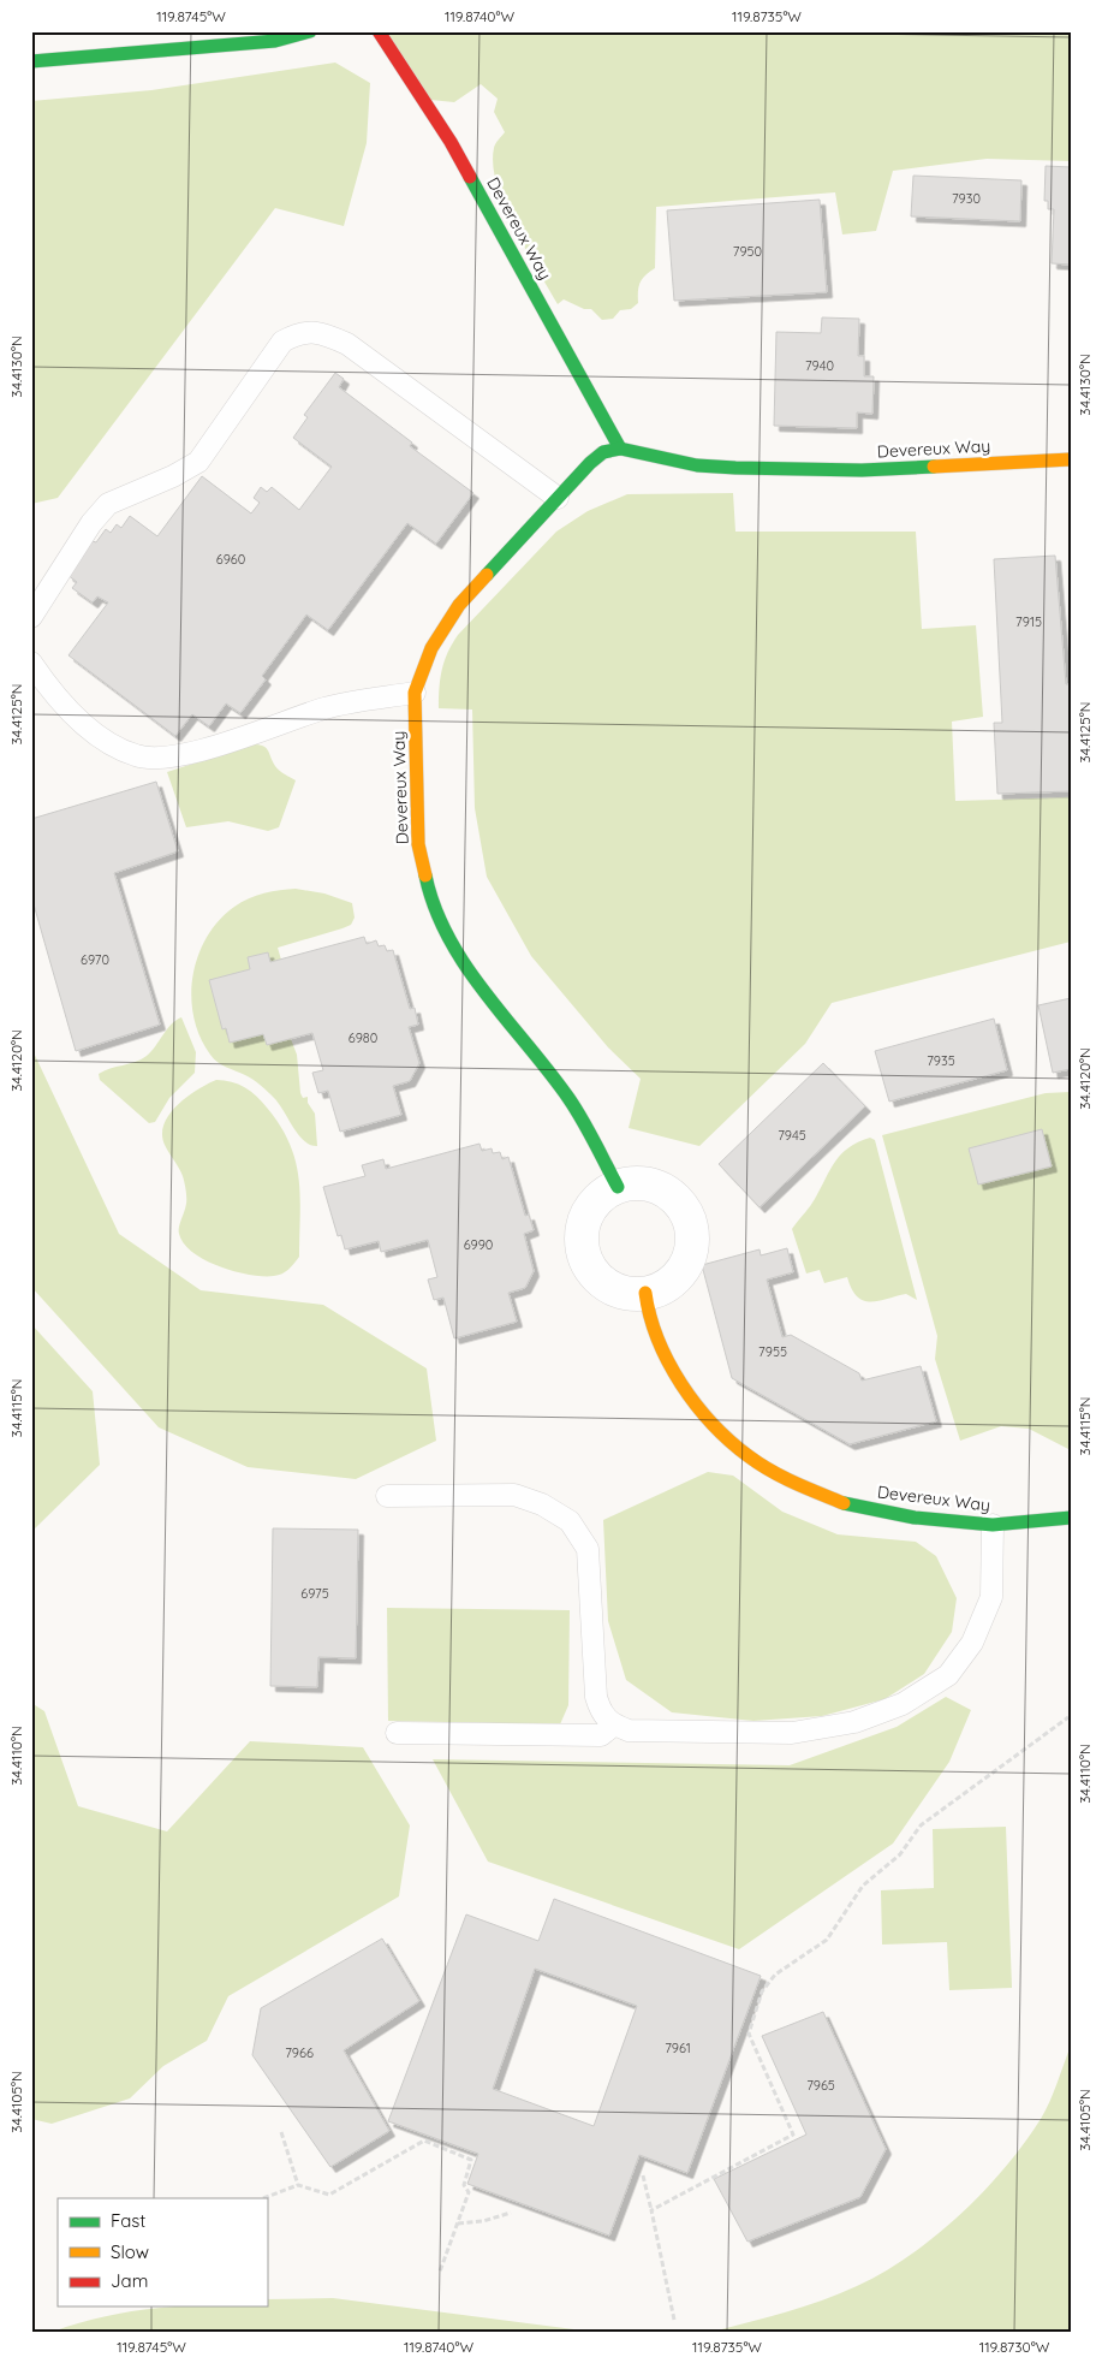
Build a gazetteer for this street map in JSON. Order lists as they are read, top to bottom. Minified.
{"streets":{"street":["Devereux Way"]},"house_numbers":["7930","7950","7940","6960","7915","6970","6980","7935","7945","6990","7955","6975","7961","7966","7965"],"legend":["Fast","Slow","Jam"],"coordinates":["119.8745°W","119.8740°W","119.8735°W","34.4130°N","34.4125°N","34.4120°N","34.4115°N","34.4110°N","34.4105°N","119.8730°W"]}
